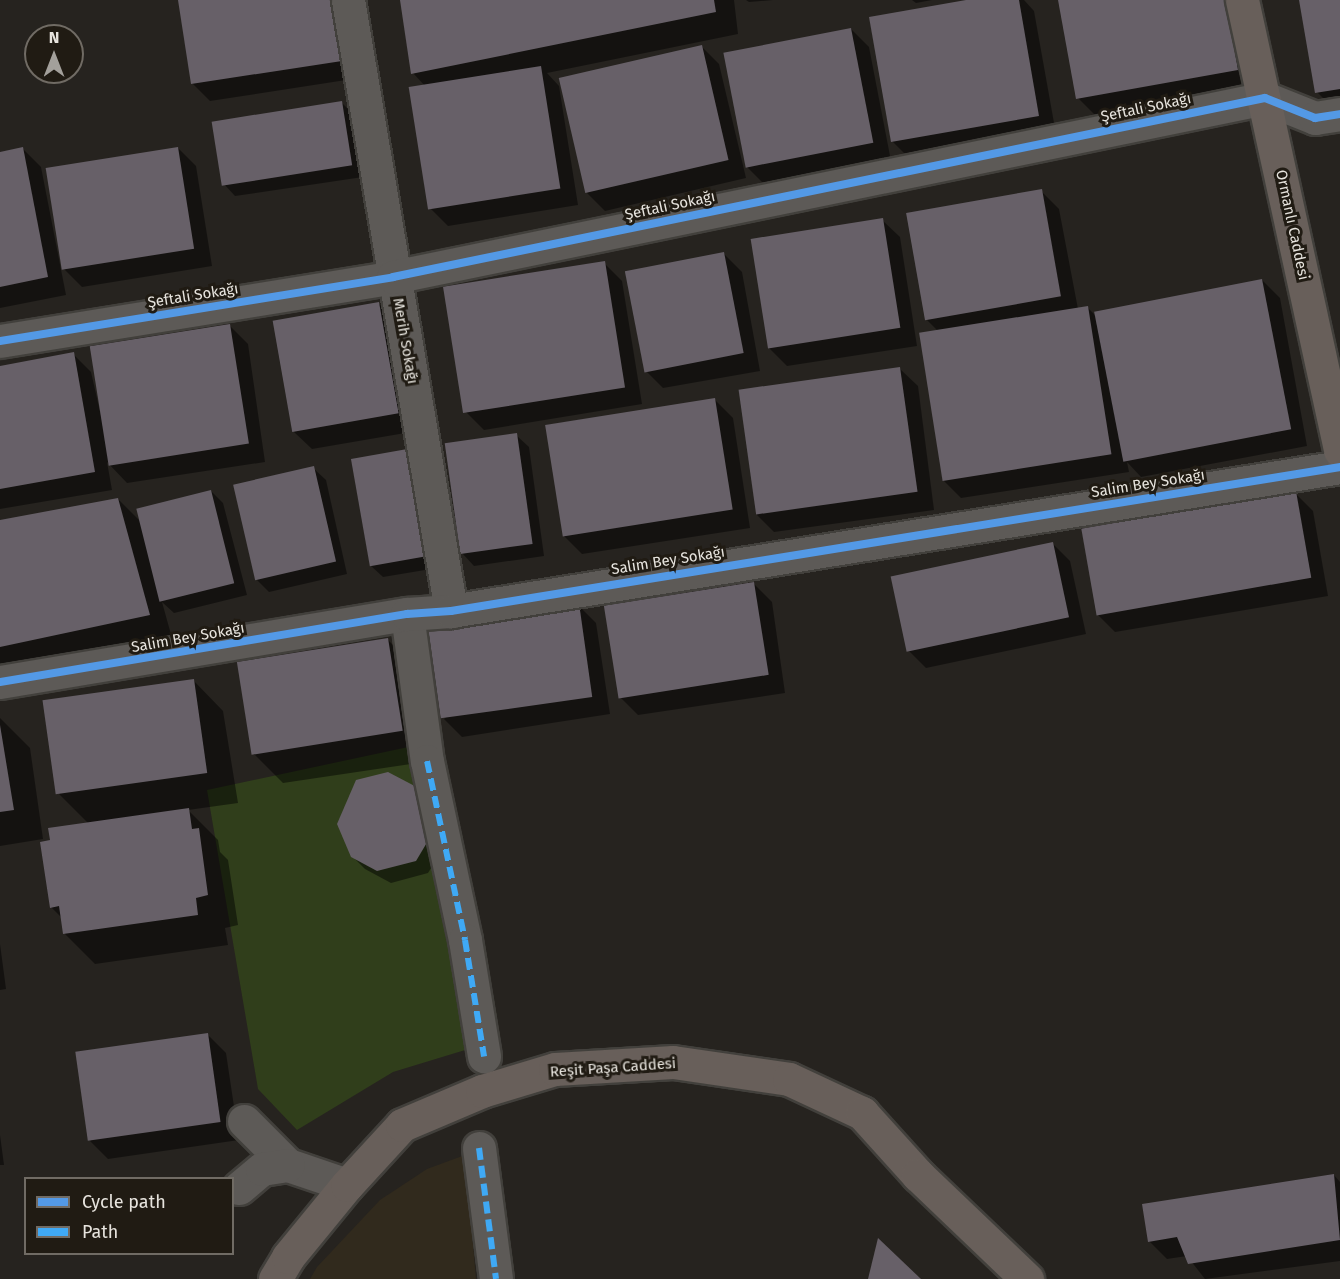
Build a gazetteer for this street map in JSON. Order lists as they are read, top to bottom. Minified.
{"streets":{"main road":["Ormanlı Caddesi","Reşit Paşa Caddesi"],"street":["Şeftali Sokağı","Merih Sokağı","Salim Bey Sokağı"]},"crossings":[["Şeftali Sokağı","Ormanlı Caddesi"],["Şeftali Sokağı","Merih Sokağı"],["Merih Sokağı","Salim Bey Sokağı"]],"legend":["Cycle path","Path"],"north":"top"}
